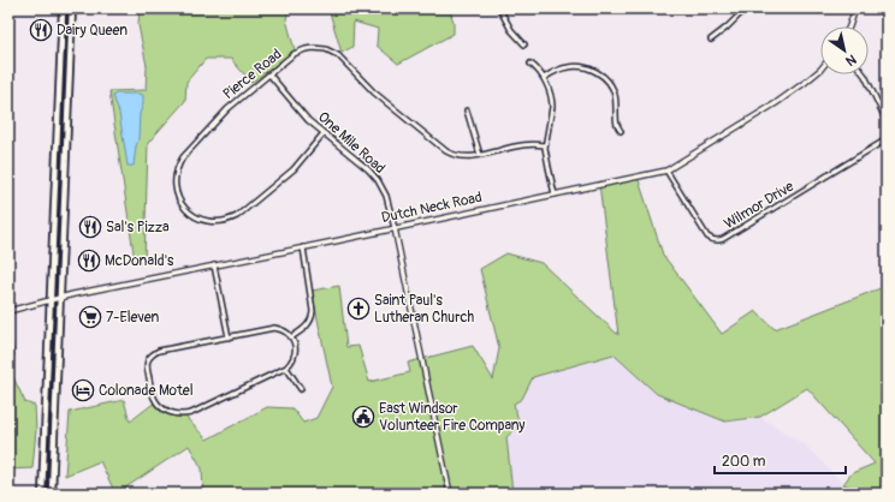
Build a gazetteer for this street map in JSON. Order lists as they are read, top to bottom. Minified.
{"streets":{"street":["Pierce Road","One Mile Road","Wilmor Drive","Dutch Neck Road"]},"crossings":[["Pierce Road","One Mile Road"],["One Mile Road","Dutch Neck Road"],["Wilmor Drive","Dutch Neck Road"]],"places":{"restaurant":["Dairy Queen","Sal's Pizza","McDonald's"],"church":["Saint Paul's Lutheran Church"],"supermarket":["7-Eleven"],"hotel":["Colonade Motel"],"public building":["East Windsor Volunteer Fire Company"]},"scale_bar":"200 m","north":"bottom right"}
